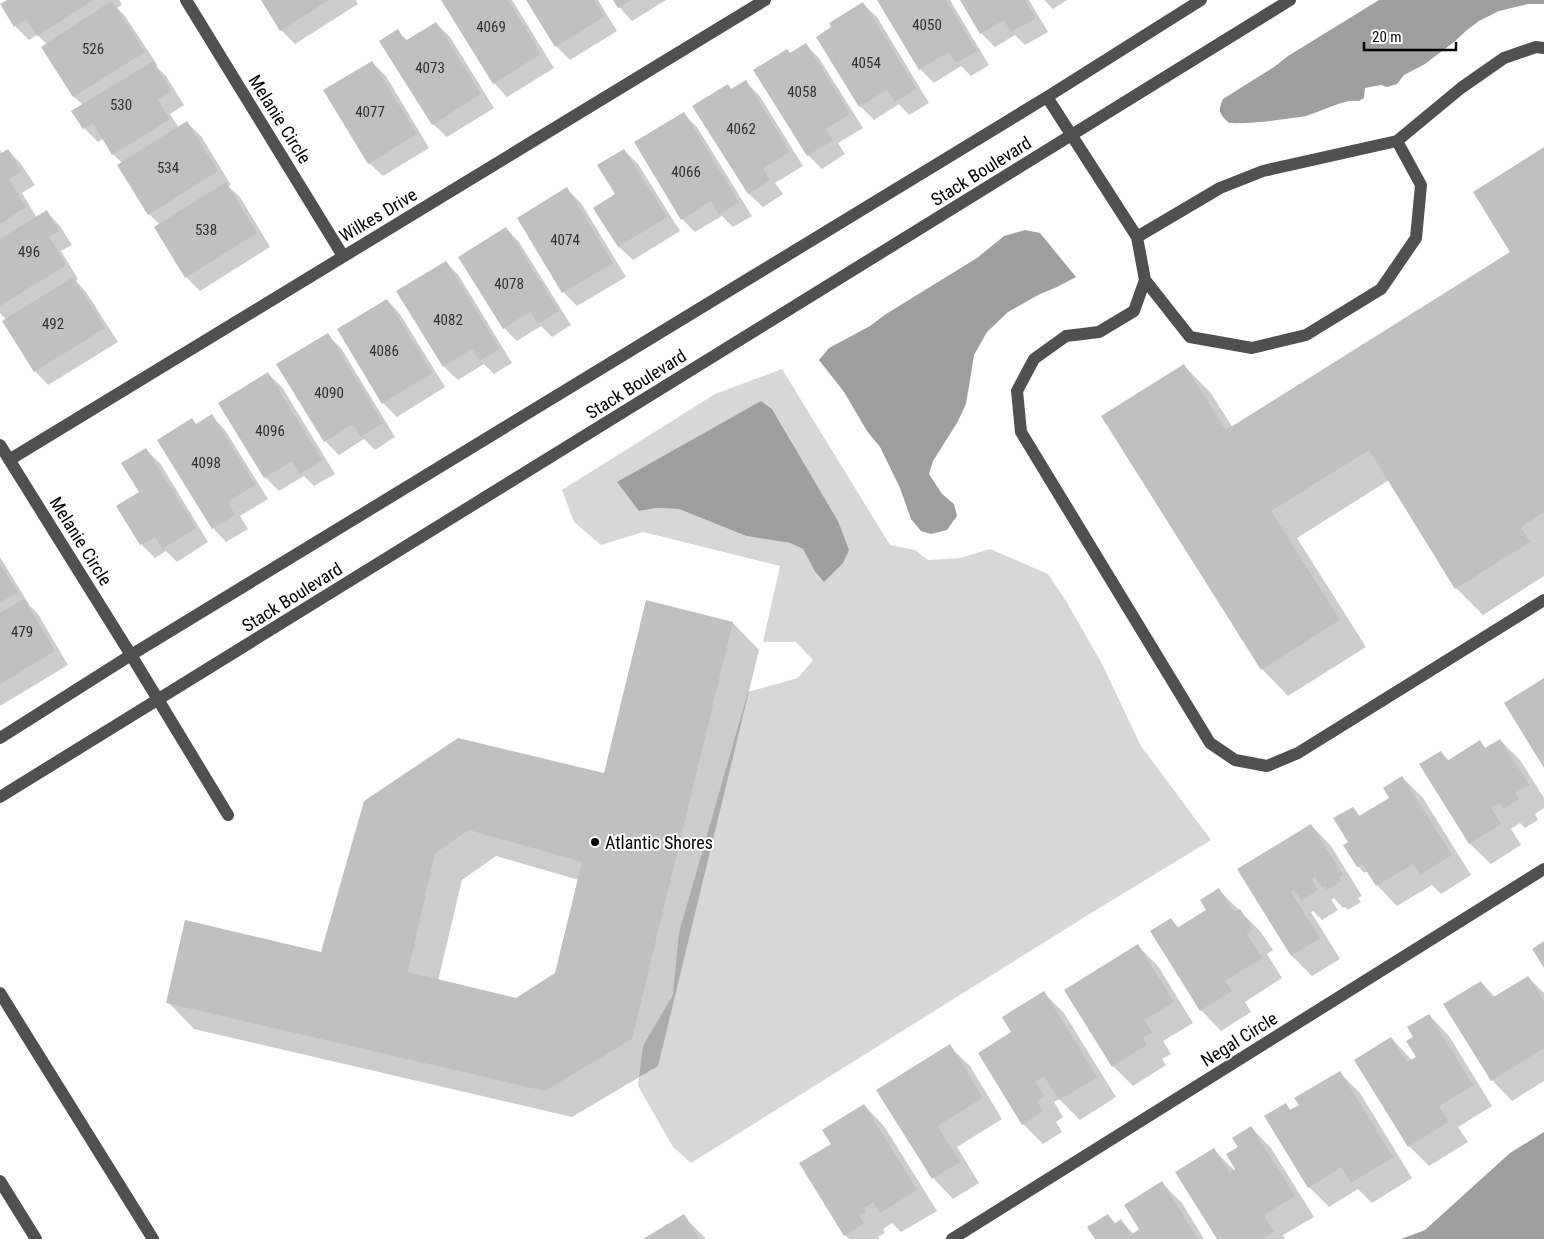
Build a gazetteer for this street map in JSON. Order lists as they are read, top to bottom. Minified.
{"streets":{"street":["Melanie Circle","Stack Boulevard","Wilkes Drive","Negal Circle"]},"crossings":[["Melanie Circle","Stack Boulevard"],["Melanie Circle","Wilkes Drive"]],"places":["Atlantic Shores"],"house_numbers":["4050","4069","526","4054","4073","4058","530","4077","4062","534","4066","538","4074","496","4078","4082","492","4086","4090","4096","4098","479"],"scale_bar":"20 m"}
